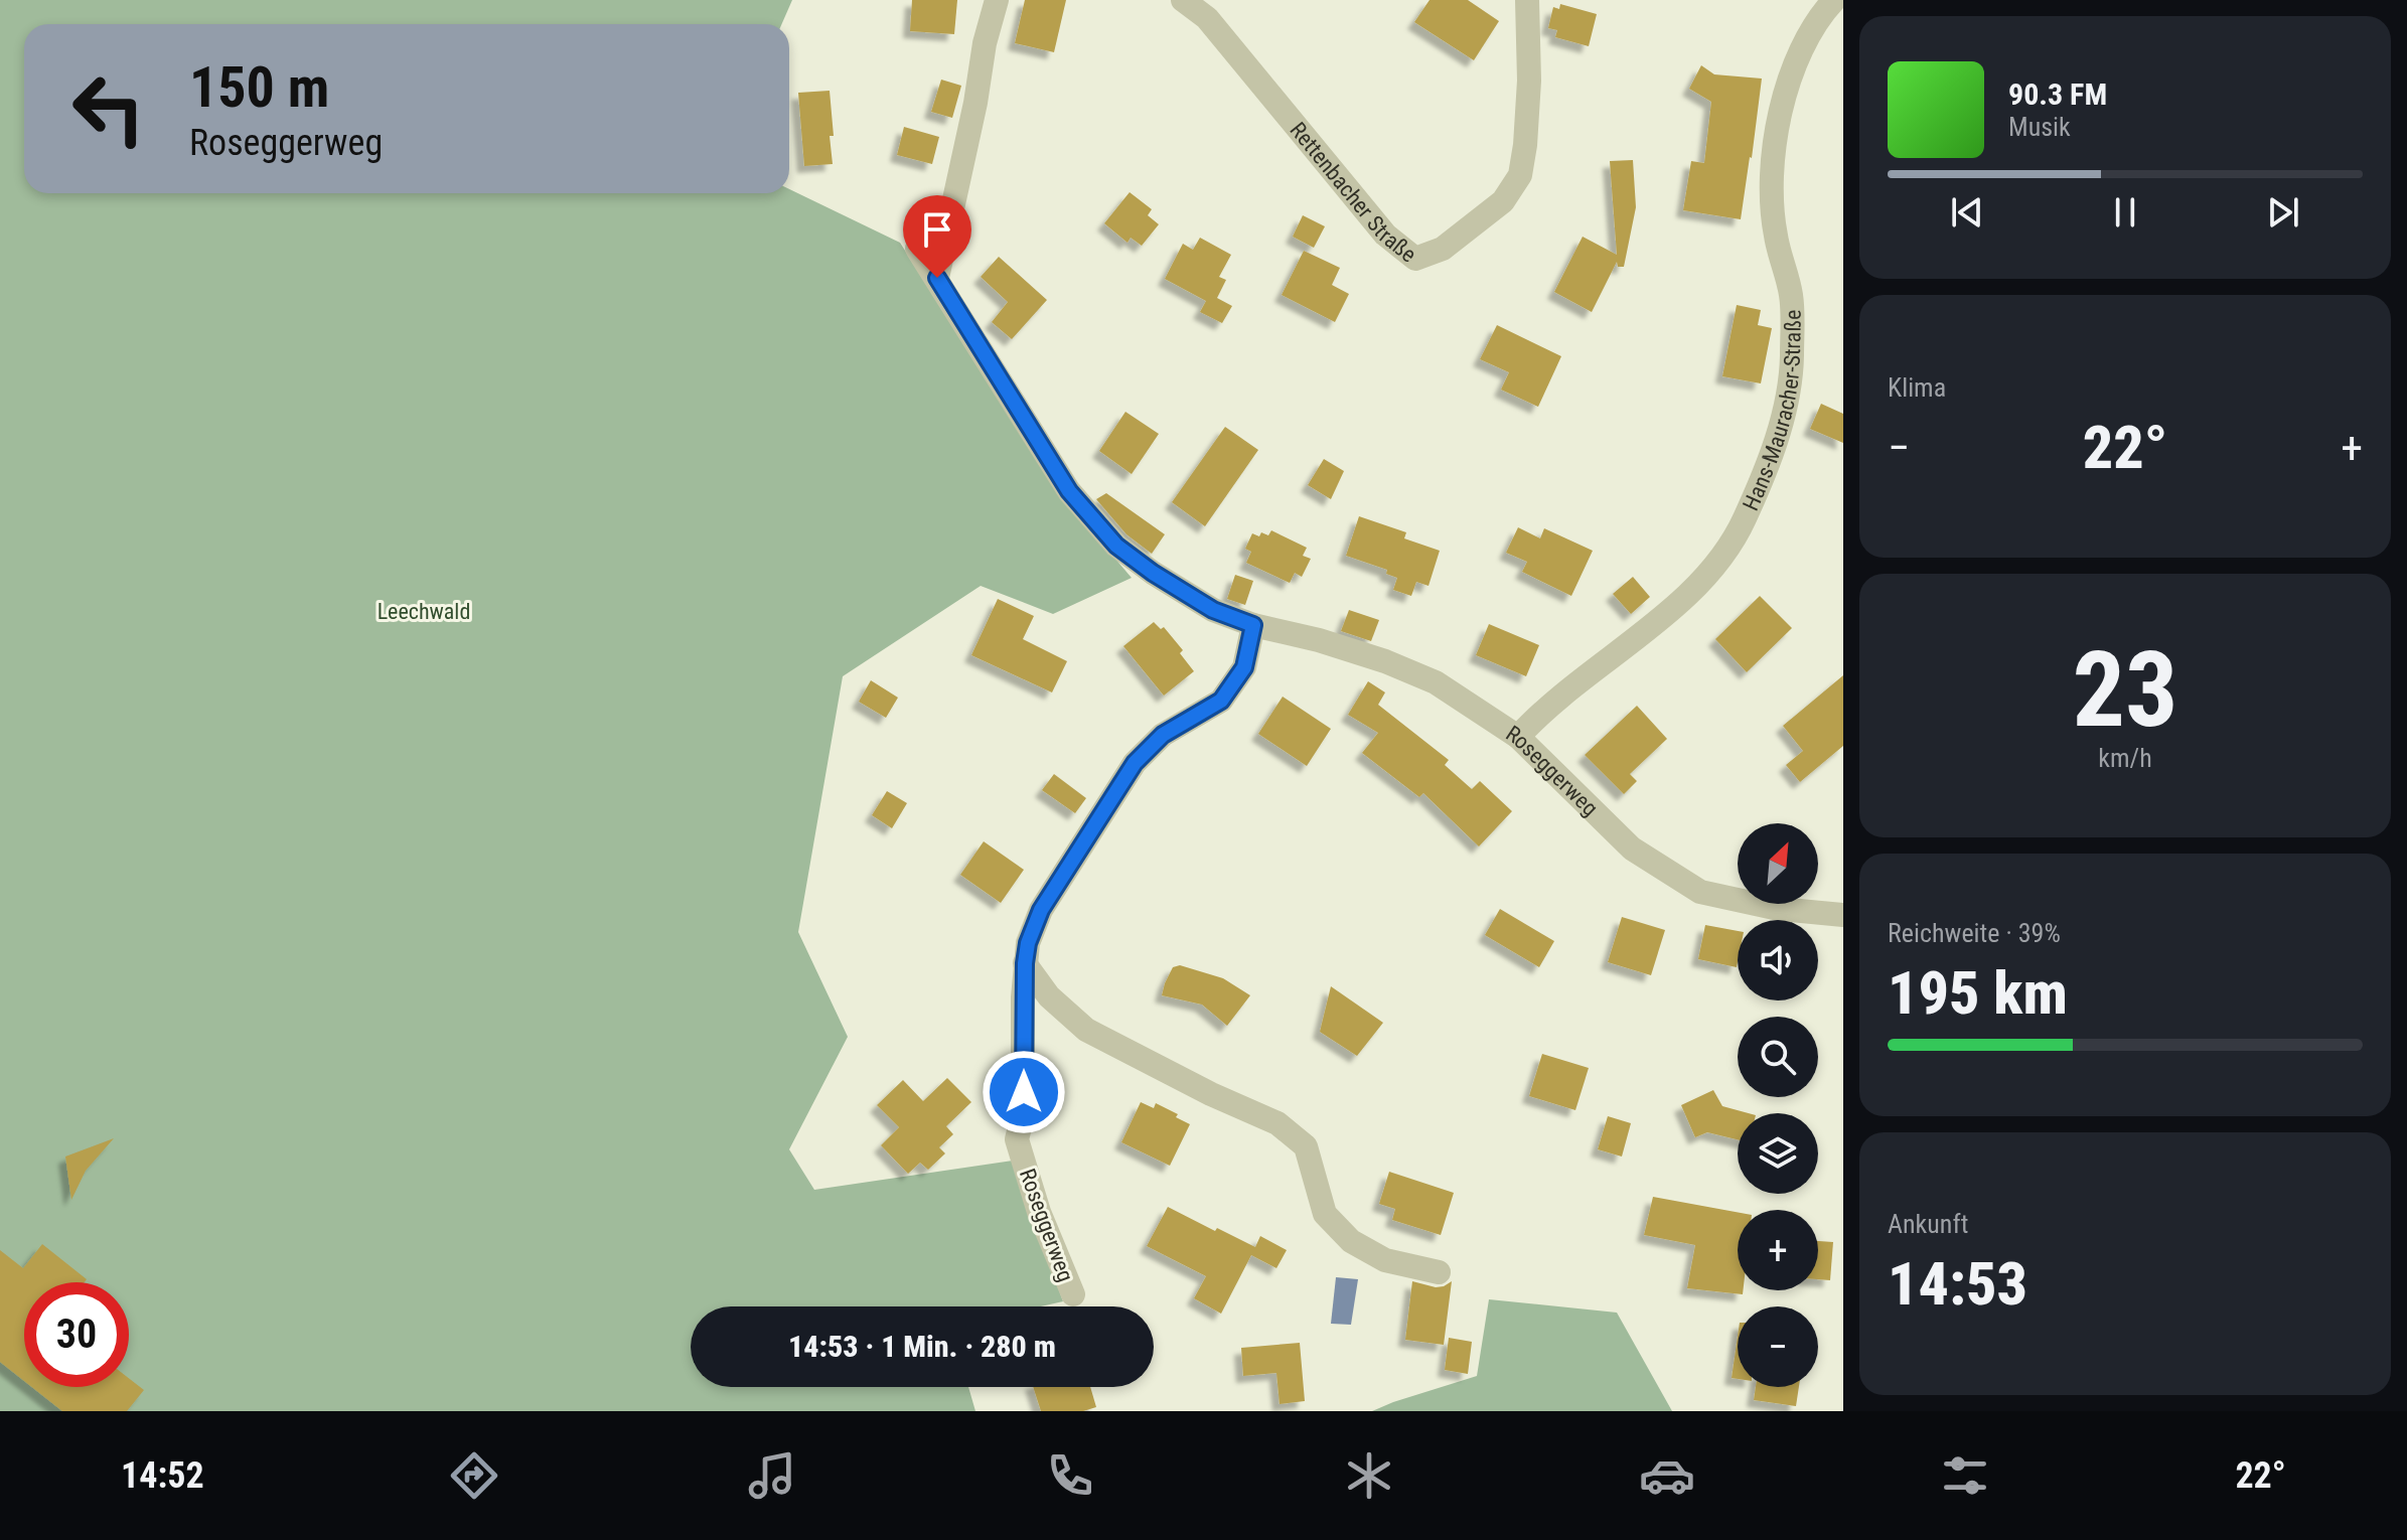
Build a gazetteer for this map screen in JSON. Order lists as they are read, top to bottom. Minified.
{"streets":{"street":["Rettenbacher Straße","Hans-Mauracher-Straße","Roseggerweg"]},"crossings":[["Hans-Mauracher-Straße","Roseggerweg"]],"parks":["Leechwald"],"north":"top right","page":{"turn":["150 m","Roseggerweg"],"song":["90.3 FM","Musik"],"tile":["Klima",["23","km/h"],["Reichweite · 39%","195 km"],["Ankunft","14:53"]],"heat":["−","22°","+"],"map_buttons":["+","−"],"limit":"30","trip":"14:53 · 1 Min. · 280 m","tabs":["14:52","22°"]}}
